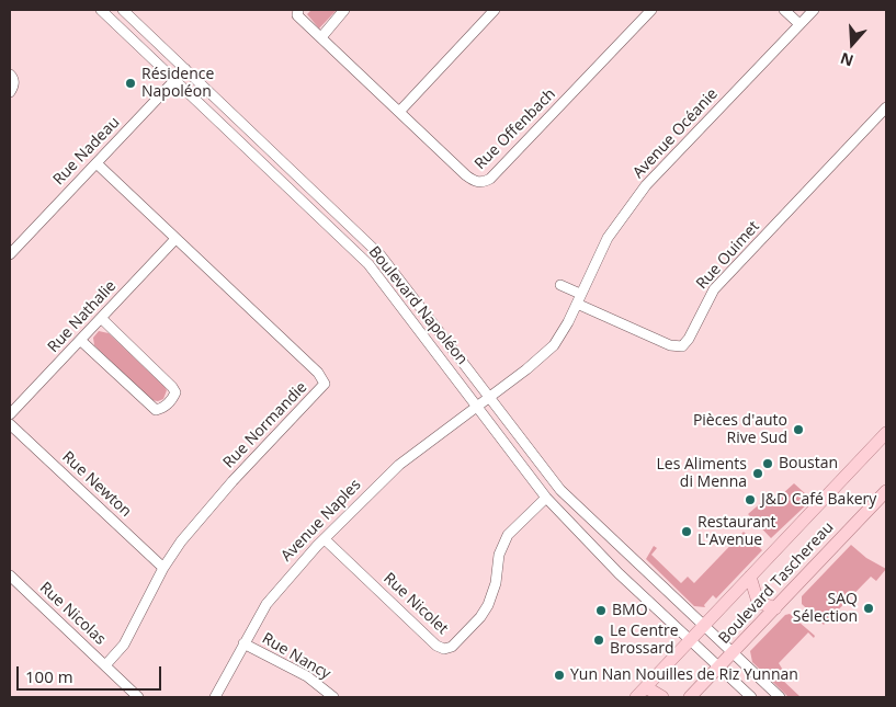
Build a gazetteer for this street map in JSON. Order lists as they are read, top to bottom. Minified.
{"streets":{"main road":["Boulevard Taschereau"],"street":["Rue Offenbach","Avenue Océanie","Rue Nadeau","Rue Ouimet","Boulevard Napoléon","Rue Nathalie","Rue Normandie","Rue Newton","Avenue Naples","Rue Nicolet","Rue Nicolas","Rue Nancy"]},"crossings":[["Avenue Océanie","Rue Ouimet"],["Avenue Océanie","Boulevard Napoléon"],["Avenue Océanie","Avenue Naples"],["Rue Nadeau","Boulevard Napoléon"],["Rue Nadeau","Rue Normandie"],["Boulevard Napoléon","Avenue Naples"],["Boulevard Napoléon","Boulevard Taschereau"],["Boulevard Napoléon","Rue Nicolet"],["Rue Nathalie","Rue Normandie"],["Rue Normandie","Rue Newton"],["Rue Normandie","Rue Nicolas"],["Avenue Naples","Rue Nicolet"],["Avenue Naples","Rue Nancy"]],"places":["Résidence Napoléon","Pièces d'auto Rive Sud","Boustan","Les Aliments di Menna","J&D Café Bakery","Restaurant L'Avenue","SAQ Sélection","BMO","Le Centre Brossard","Yun Nan Nouilles de Riz Yunnan"],"scale_bar":"100 m","north":"bottom"}
